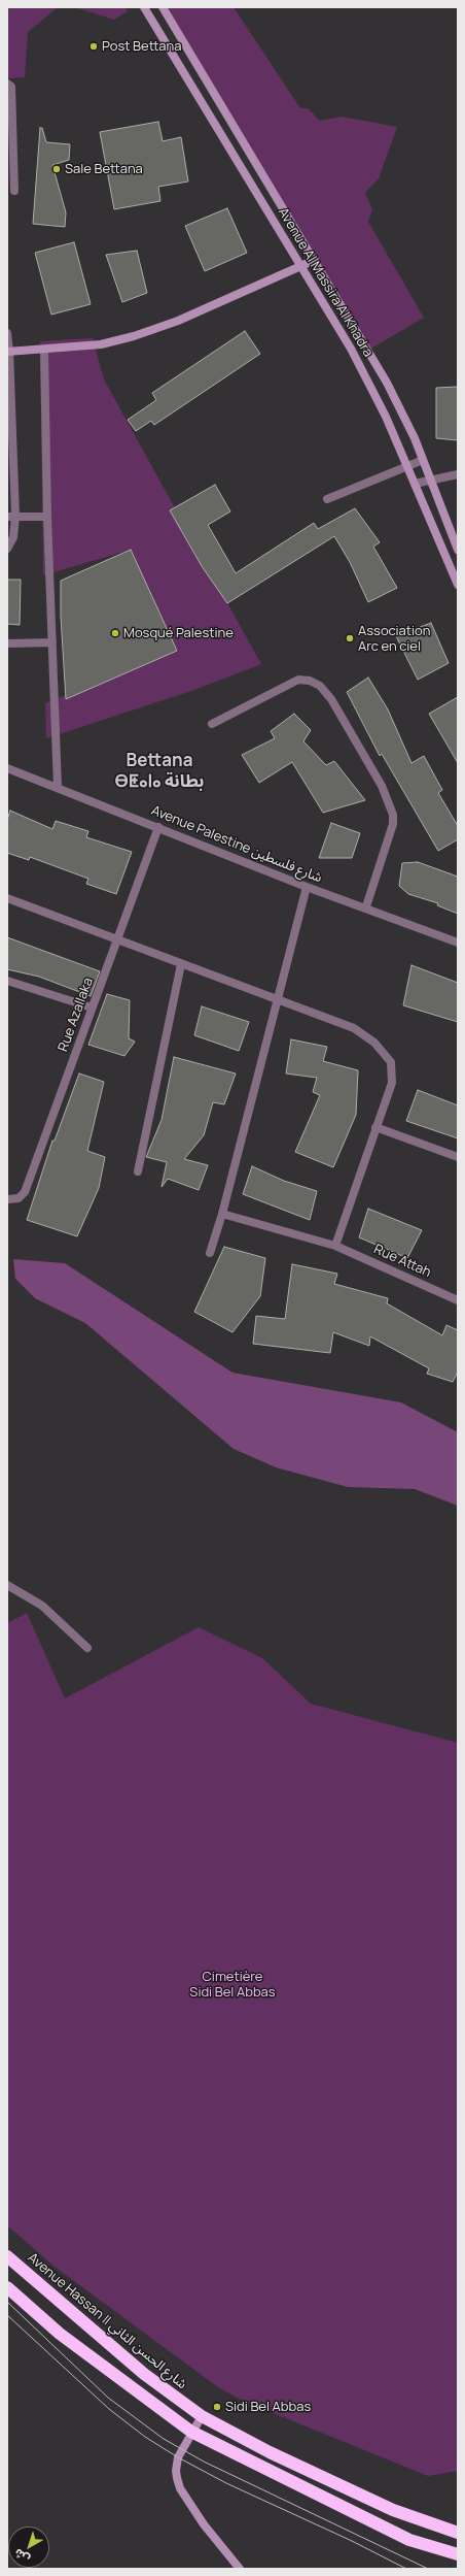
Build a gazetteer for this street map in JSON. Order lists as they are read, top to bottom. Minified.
{"streets":{"highway":["Avenue Hassan II شارع الحسن الثاني"],"main road":["Avenue Al Massira Al Khadra"],"street":["Avenue Palestine شارع فلسطين","Rue Azallaka","Rue Attah"]},"crossings":[["Avenue Palestine شارع فلسطين","Rue Azallaka"]],"districts":["Bettana ⴱⵟⴰⵏⴰ بطانة"],"parks":["Cimetière Sidi Bel Abbas"],"places":["Post Bettana","Sale Bettana","Mosqué Palestine","Association Arc en ciel","Sidi Bel Abbas"],"north":"bottom left"}
